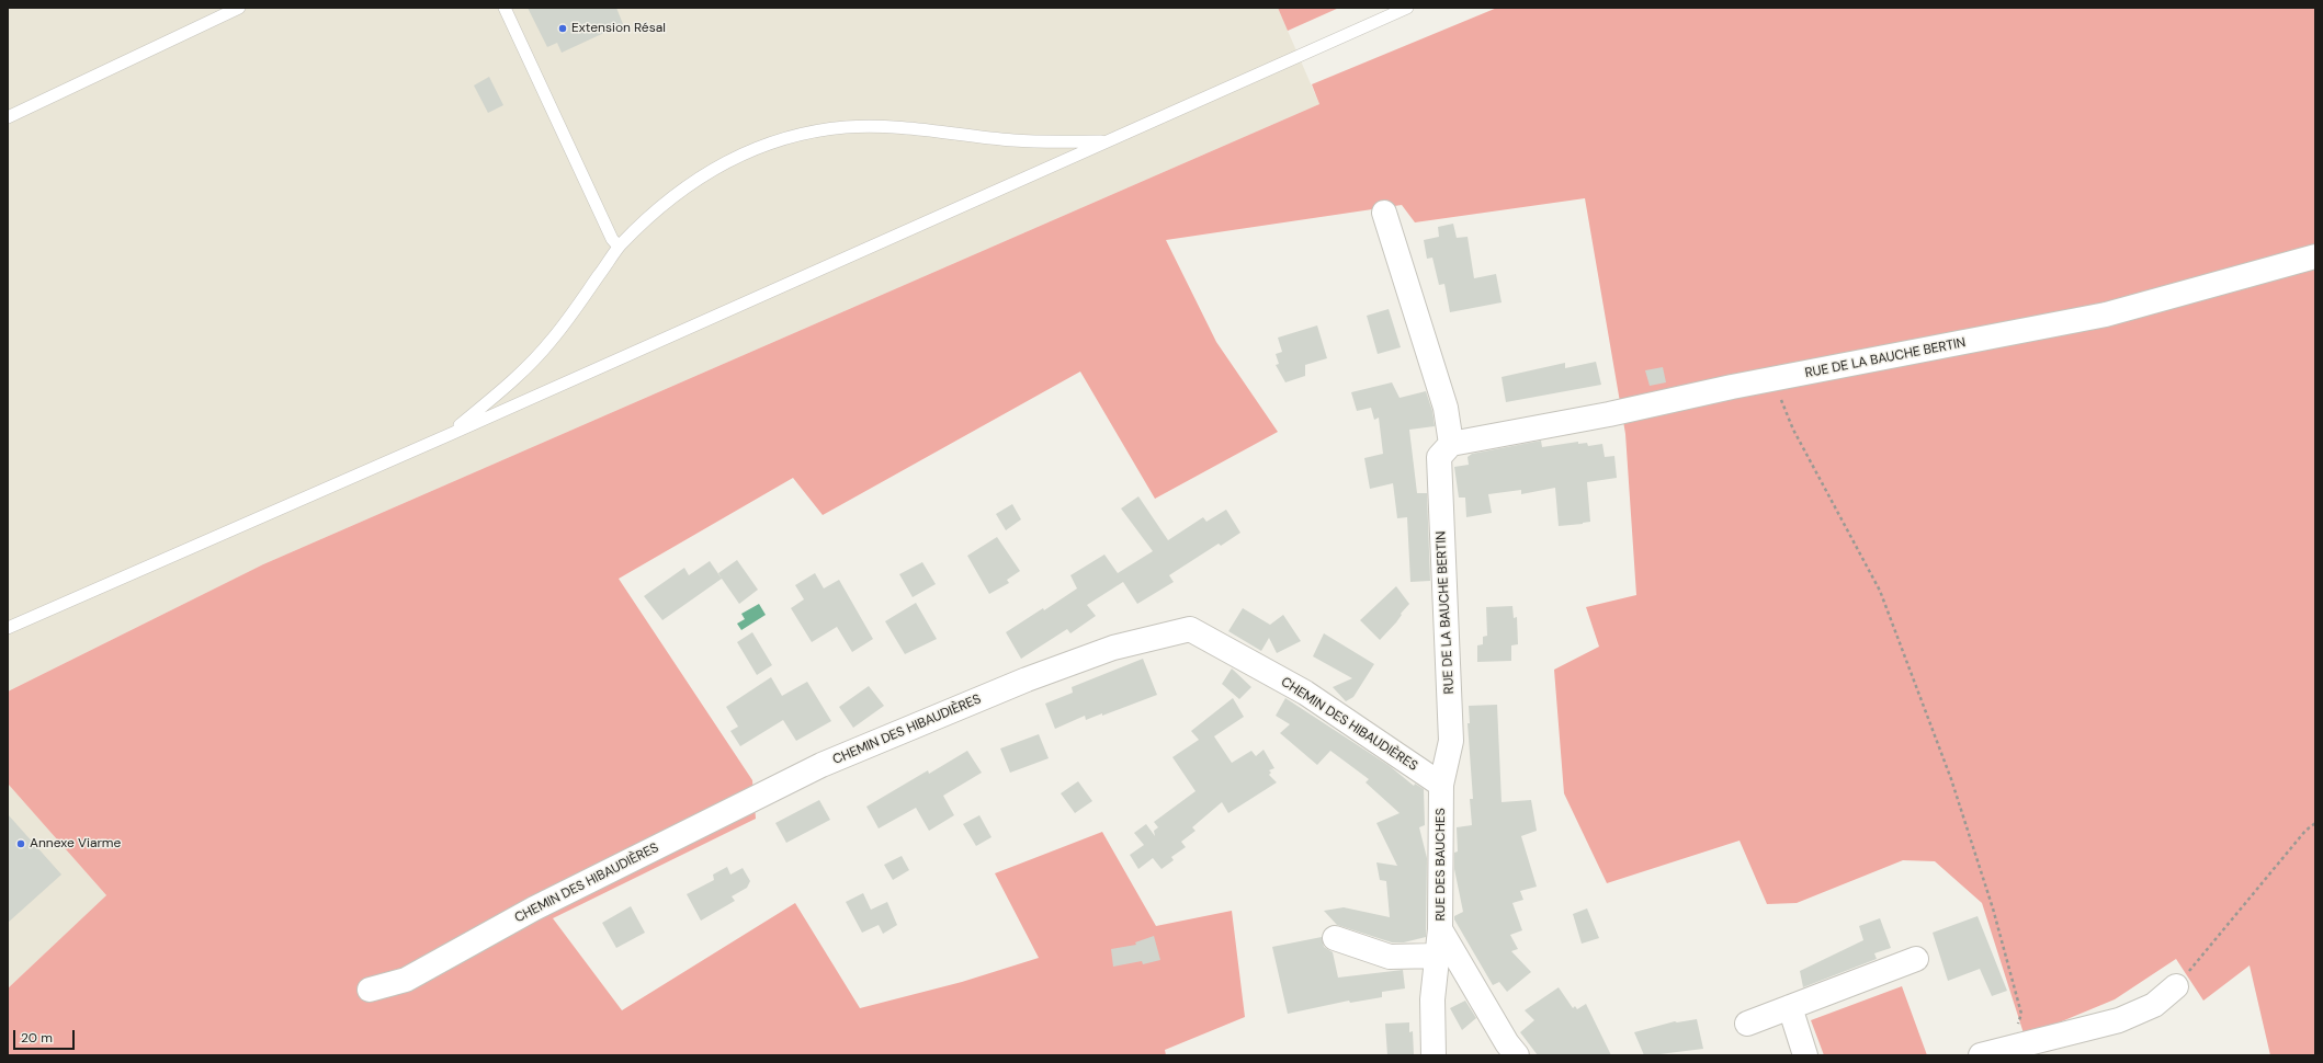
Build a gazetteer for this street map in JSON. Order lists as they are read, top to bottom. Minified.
{"streets":{"street":["RUE DE LA BAUCHE BERTIN","CHEMIN DES HIBAUDIÈRES","RUE DES BAUCHES"]},"crossings":[["RUE DE LA BAUCHE BERTIN","CHEMIN DES HIBAUDIÈRES"],["RUE DE LA BAUCHE BERTIN","RUE DES BAUCHES"],["CHEMIN DES HIBAUDIÈRES","RUE DES BAUCHES"]],"places":["Extension Résal","Annexe Viarme"],"scale_bar":"20 m"}
